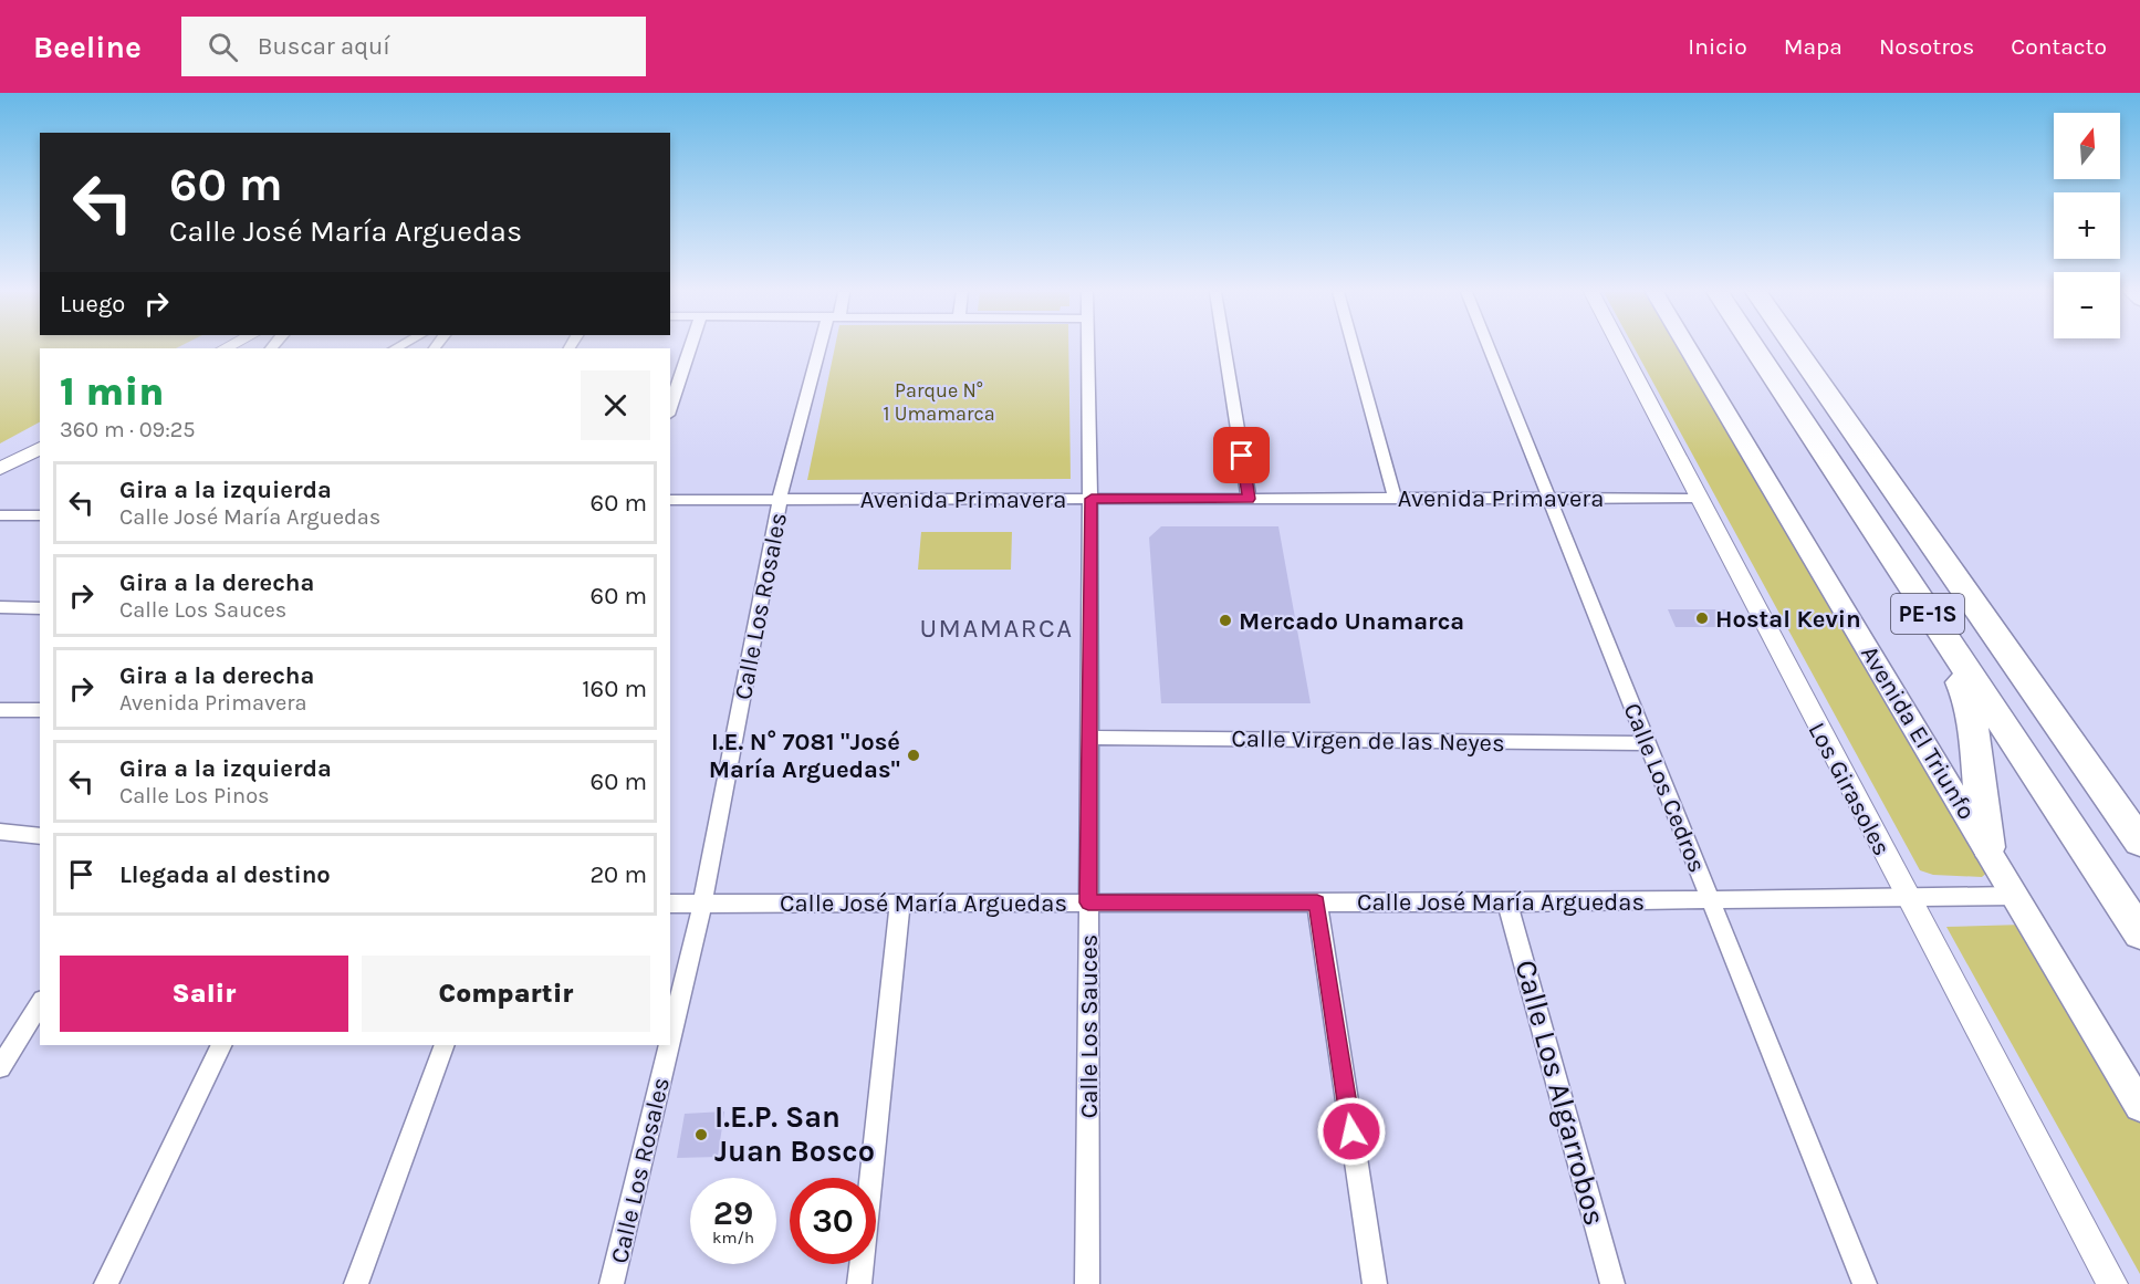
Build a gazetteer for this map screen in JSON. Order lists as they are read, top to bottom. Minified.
{"streets":{"highway":["PE-1S"],"main road":["Avenida El Triunfo"],"street":["Avenida Primavera","Calle Los Rosales","Calle Virgen de las Neyes","Calle Los Cedros","Los Girasoles","Calle José María Arguedas","Calle Los Sauces","Calle Los Algarrobos"]},"crossings":[["Avenida Primavera","Calle Los Rosales"],["Avenida Primavera","Calle Los Cedros"],["Avenida Primavera","Los Girasoles"],["Avenida Primavera","Calle Los Sauces"],["Calle Los Rosales","Calle José María Arguedas"],["Avenida El Triunfo","Calle José María Arguedas"],["Calle Virgen de las Neyes","Calle Los Cedros"],["Calle Virgen de las Neyes","Calle Los Sauces"],["Calle Los Cedros","Calle José María Arguedas"],["Los Girasoles","Calle José María Arguedas"],["Calle José María Arguedas","Calle Los Sauces"],["Calle José María Arguedas","Calle Los Algarrobos"]],"districts":["UMAMARCA"],"parks":["Parque N° 1 Umamarca"],"places":["Hostal Kevin","Mercado Unamarca","I.E. N° 7081 \"José María Arguedas\"","I.E.P. San Juan Bosco"],"north":"top","page":{"header":"Beeline","search":"Buscar aquí","nav":["Inicio","Mapa","Nosotros","Contacto"],"map_buttons":["+","−"],"turn":["60 m","Calle José María Arguedas"],"then":"Luego","heading":["1 min","360 m · 09:25"],"list":[{"name":"Gira a la izquierda","note":"Calle José María Arguedas","value":"60 m"},{"name":"Gira a la derecha","note":"Calle Los Sauces","value":"60 m"},{"name":"Gira a la derecha","note":"Avenida Primavera","value":"160 m"},{"name":"Gira a la izquierda","note":"Calle Los Pinos","value":"60 m"},{"name":"Llegada al destino","value":"20 m"}],"buttons":["Salir","Compartir"],"speed":"29 km/h","limit":"30"}}
